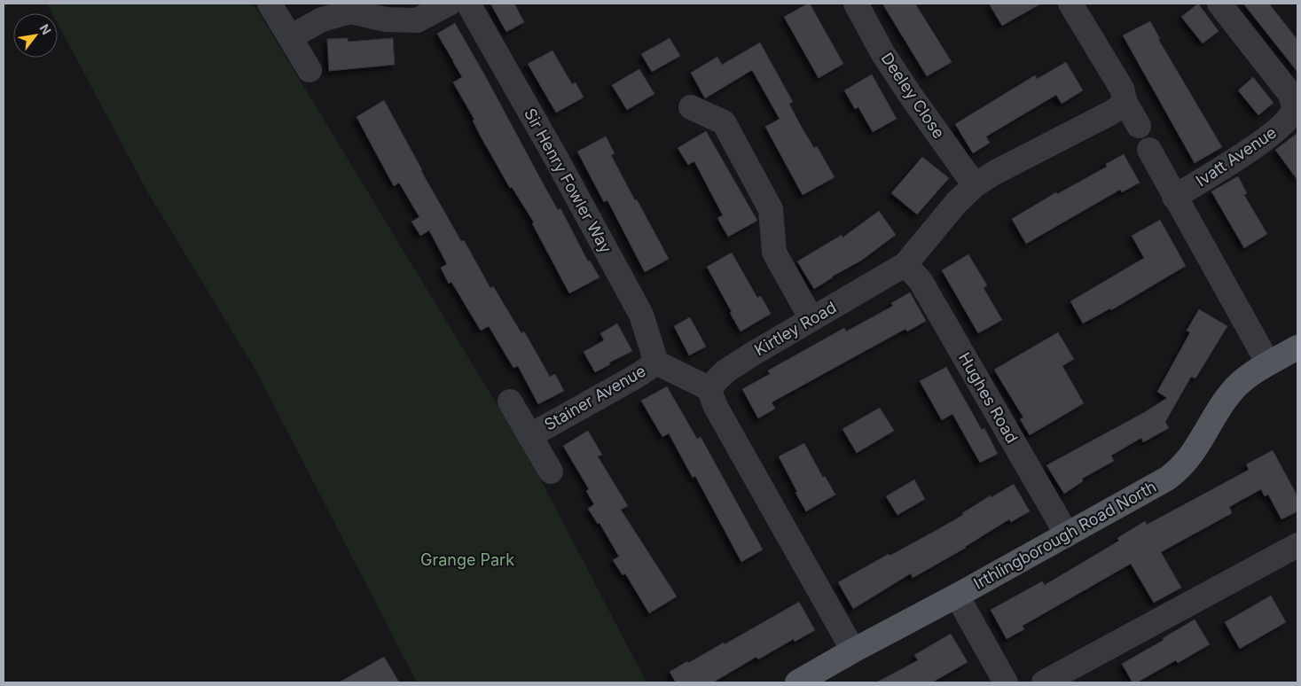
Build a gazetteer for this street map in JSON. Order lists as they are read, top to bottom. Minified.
{"streets":{"main road":["Irthlingborough Road North"],"street":["Deeley Close","Ivatt Avenue","Sir Henry Fowler Way","Kirtley Road","Stainer Avenue","Hughes Road"]},"crossings":[["Deeley Close","Kirtley Road"],["Sir Henry Fowler Way","Stainer Avenue"],["Kirtley Road","Stainer Avenue"],["Kirtley Road","Hughes Road"],["Hughes Road","Irthlingborough Road North"]],"parks":["Grange Park"],"north":"top right"}
